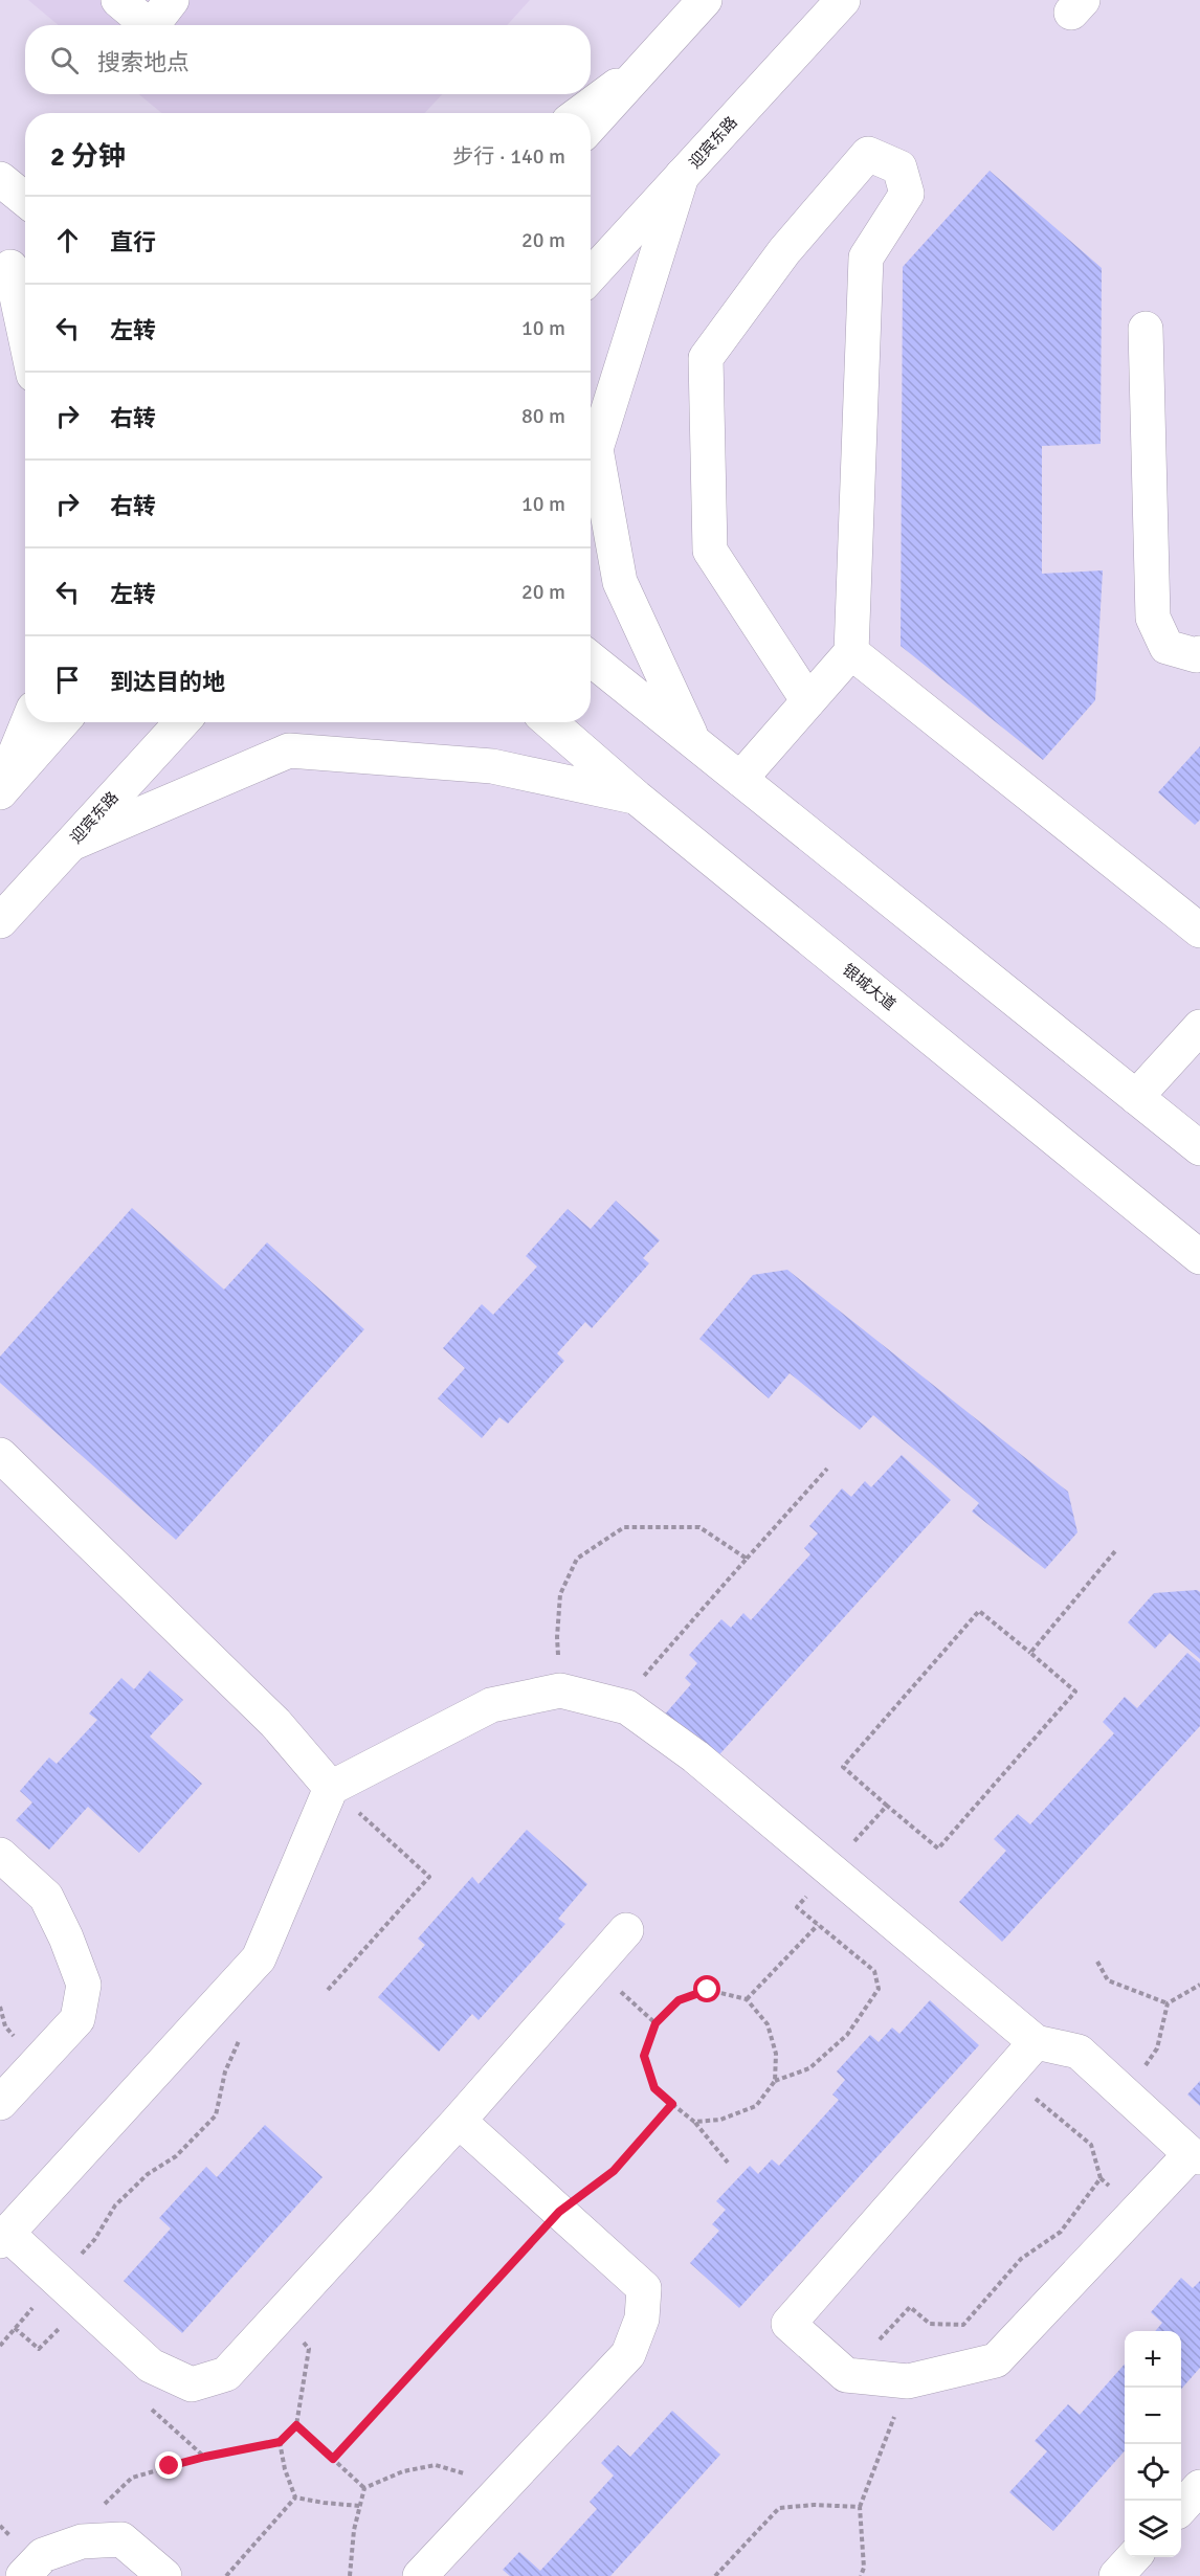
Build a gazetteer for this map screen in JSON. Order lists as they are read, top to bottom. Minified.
{"streets":{"main road":["迎宾东路","银城大道"]},"page":{"search":"搜索地点","heading":["2 分钟","步行 · 140 m"],"list":[["直行","20 m"],["左转","10 m"],["右转","80 m"],["右转","10 m"],["左转","20 m"],"到达目的地"],"map_buttons":["+","−"]}}
